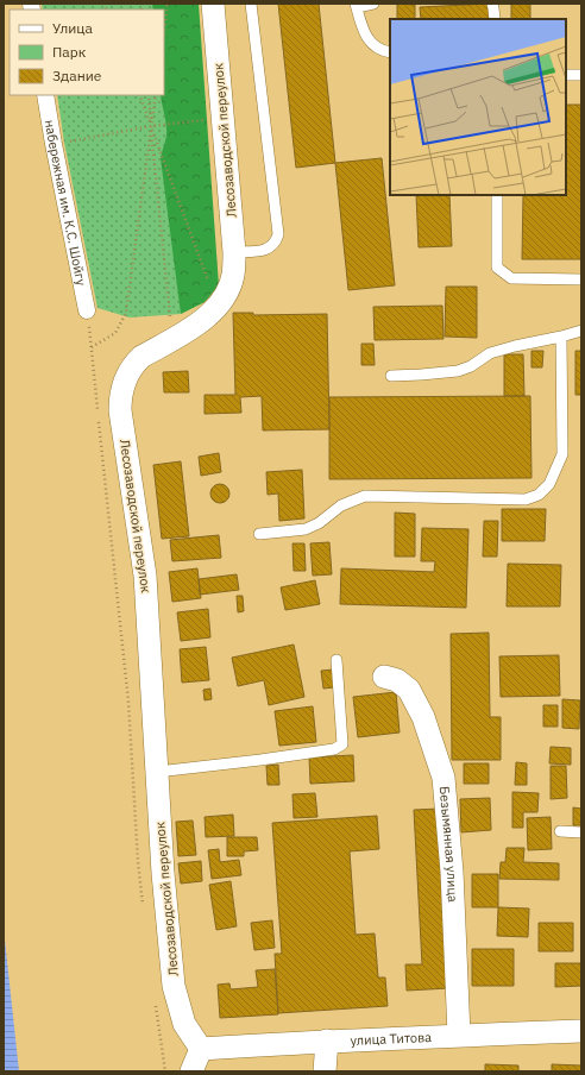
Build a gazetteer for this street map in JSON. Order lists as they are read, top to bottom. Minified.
{"streets":{"street":["Лесозаводской переулок","набережная им. К.С. Шойгу","Безымянная улица","улица Титова"]},"crossings":[["Лесозаводской переулок","улица Титова"],["Безымянная улица","улица Титова"]],"legend":["Улица","Парк","Здание"]}
